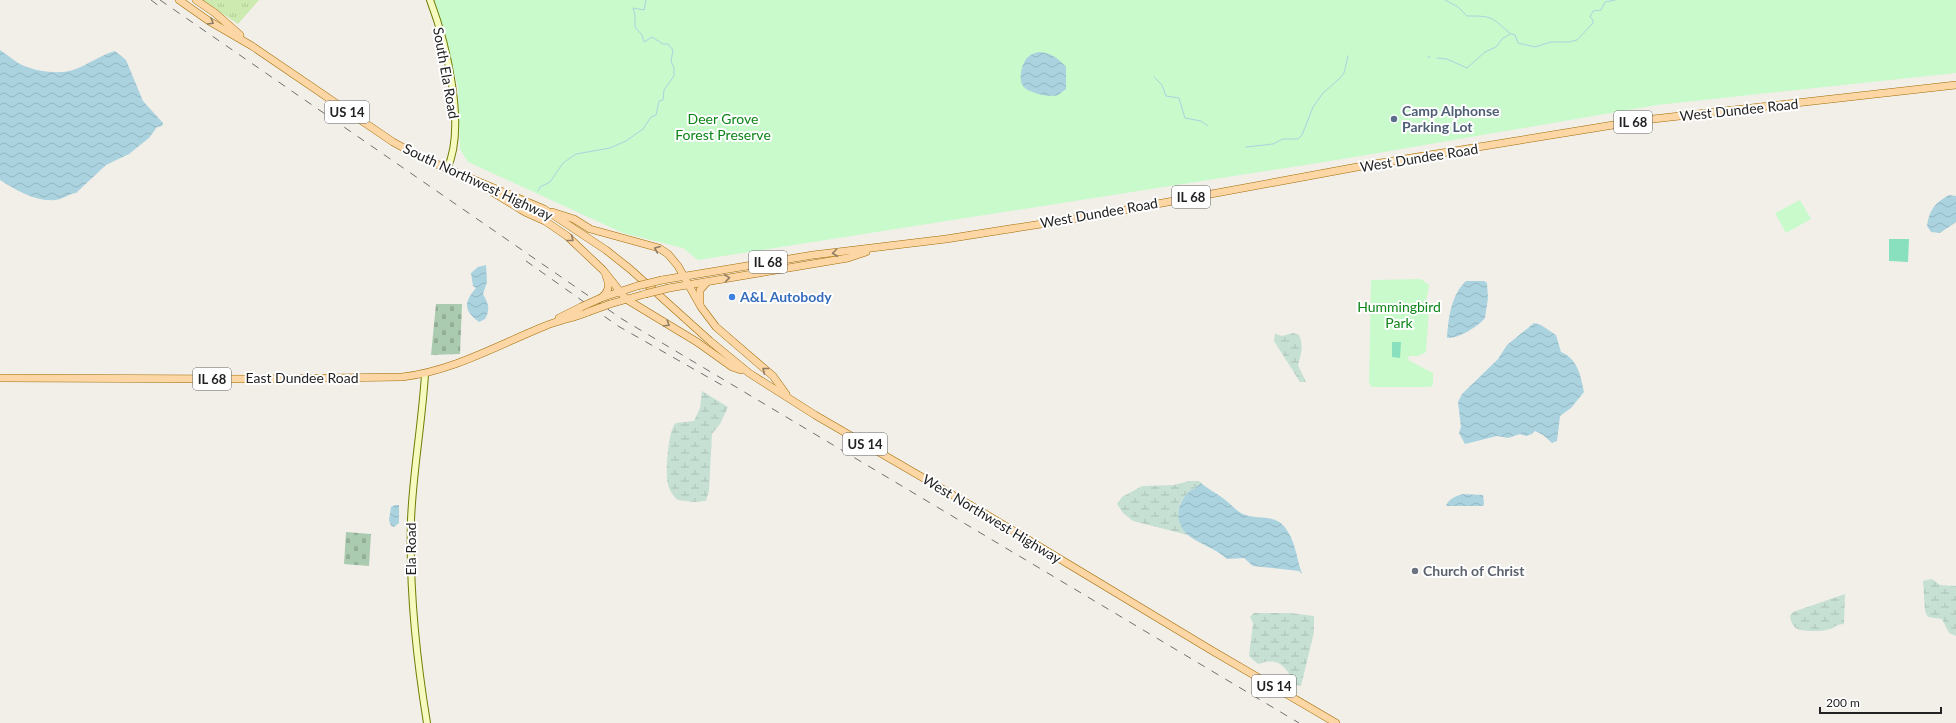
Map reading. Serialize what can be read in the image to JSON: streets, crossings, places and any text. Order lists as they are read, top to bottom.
{
  "streets": {
    "main road": [
      "South Ela Road",
      "West Dundee Road",
      "US 14",
      "IL 68",
      "South Northwest Highway",
      "East Dundee Road",
      "West Northwest Highway",
      "Ela Road"
    ]
  },
  "crossings": [
    ["South Ela Road", "South Northwest Highway"],
    ["West Dundee Road", "East Dundee Road"],
    ["South Northwest Highway", "West Northwest Highway"],
    ["East Dundee Road", "Ela Road"]
  ],
  "parks": ["Deer Grove Forest Preserve", "Hummingbird Park"],
  "places": ["Camp Alphonse Parking Lot", "A&L Autobody", "Church of Christ"],
  "scale_bar": "200 m"
}
